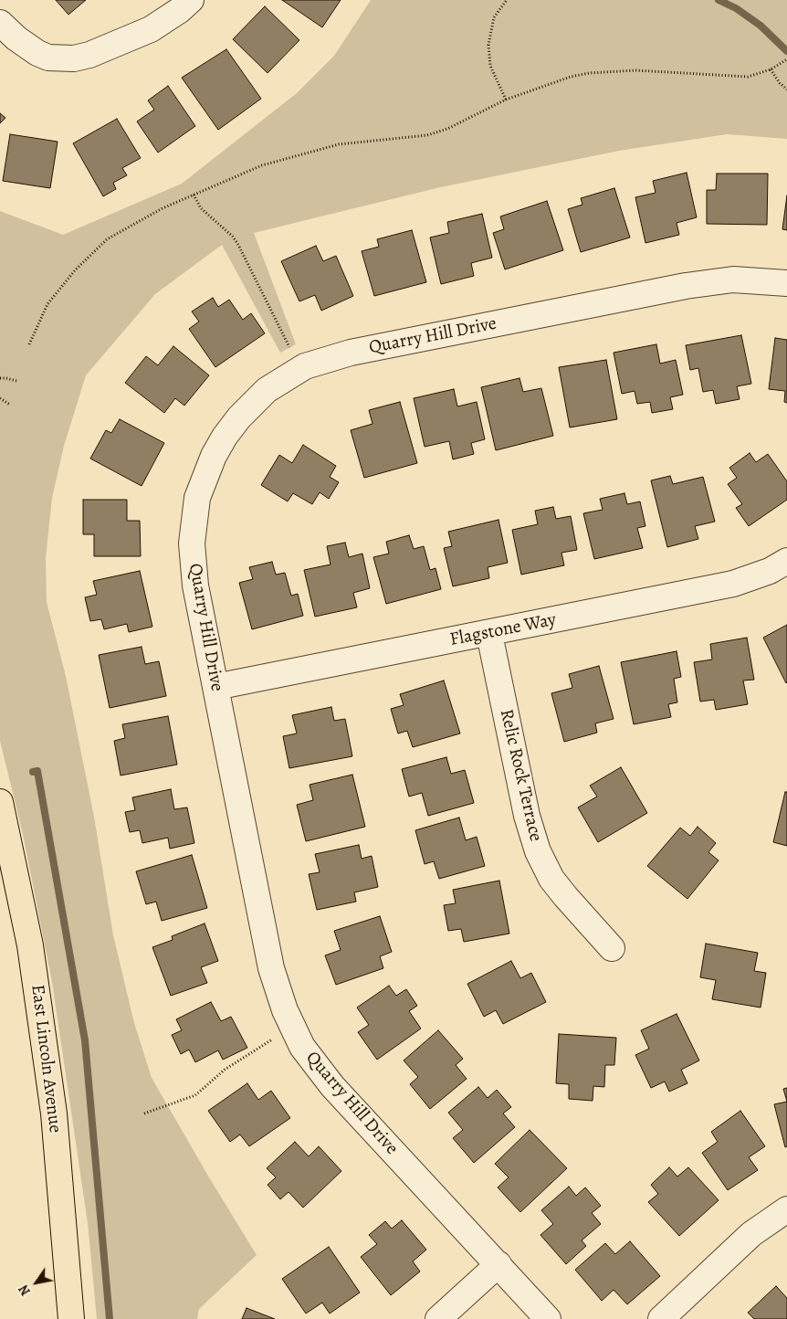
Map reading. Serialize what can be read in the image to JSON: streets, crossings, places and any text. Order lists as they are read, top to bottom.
{
  "streets": {
    "main road": ["East Lincoln Avenue"],
    "street": ["Quarry Hill Drive", "Flagstone Way", "Relic Rock Terrace"]
  },
  "crossings": [
    ["Quarry Hill Drive", "Flagstone Way"],
    ["Flagstone Way", "Relic Rock Terrace"]
  ],
  "north": "bottom left"
}
